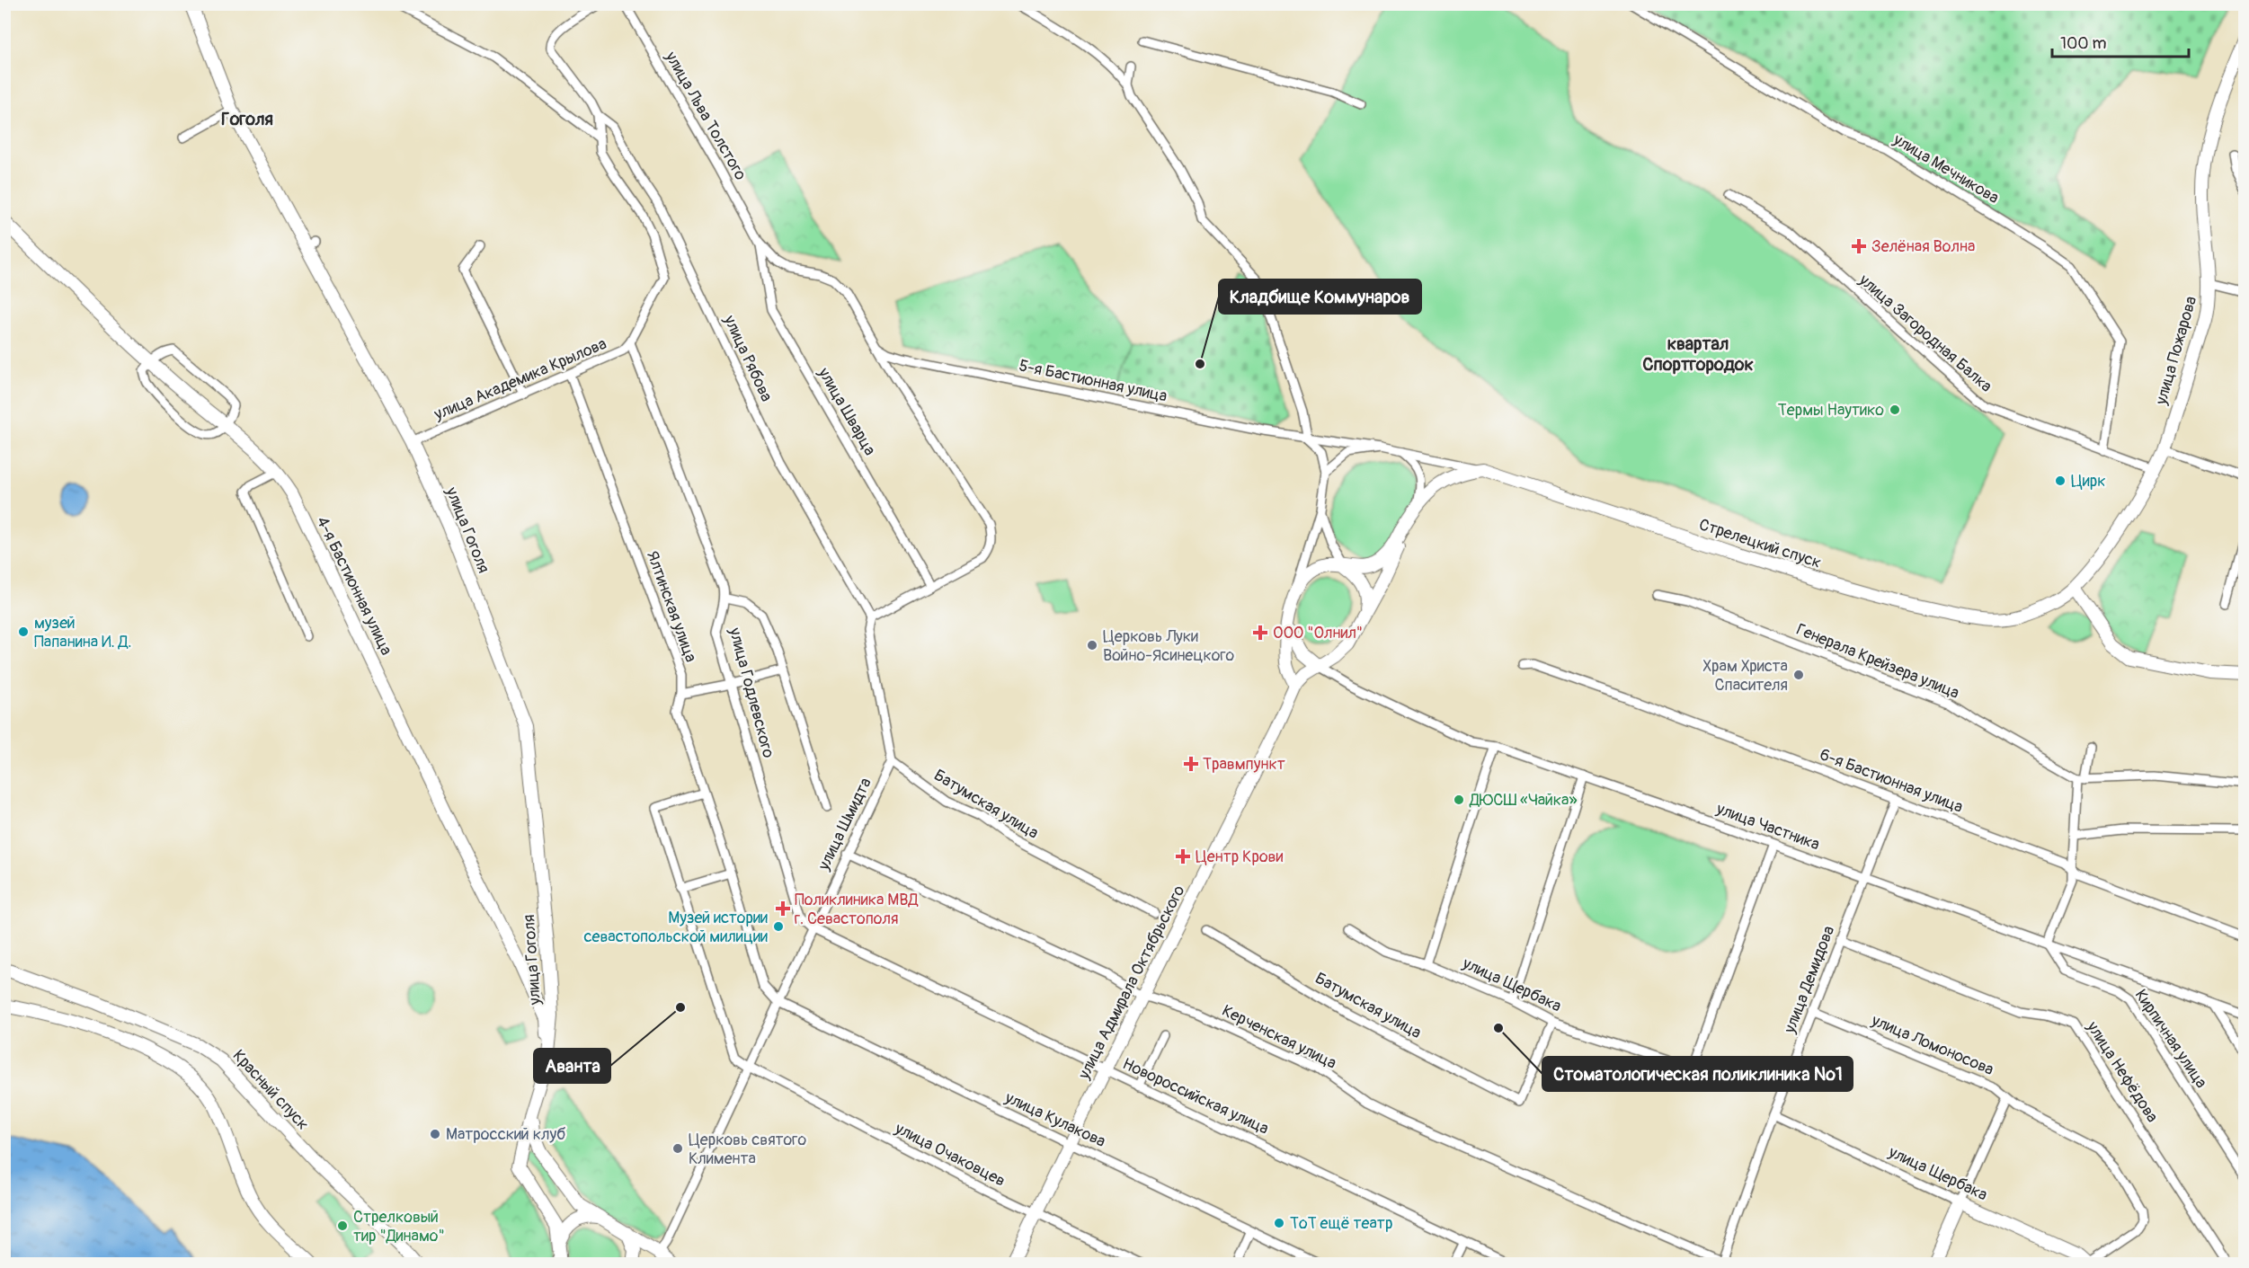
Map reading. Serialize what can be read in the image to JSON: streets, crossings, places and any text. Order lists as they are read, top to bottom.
{
  "streets": {
    "main road": [
      "улица Пожарова",
      "улица Гоголя",
      "Стрелецкий спуск",
      "4-я Бастионная улица",
      "улица Адмирала Октябрьского",
      "улица Щербака",
      "Красный спуск"
    ],
    "street": [
      "улица Льва Толстого",
      "улица Мечникова",
      "улица Загородная Балка",
      "улица Рябова",
      "улица Академика Крылова",
      "5-я Бастионная улица",
      "улица Шварца",
      "Ялтинская улица",
      "Генерала Крейзера улица",
      "улица Годлевского",
      "6-я Бастионная улица",
      "Батумская улица",
      "улица Шмидта",
      "улица Частника",
      "улица Демидова",
      "Керченская улица",
      "Кирпичная улица",
      "улица Ломоносова",
      "улица Нефёдова",
      "Новороссийская улица",
      "улица Кулакова",
      "улица Очаковцев"
    ]
  },
  "crossings": [
    ["улица Льва Толстого", "улица Шварца"],
    ["улица Мечникова", "улица Загородная Балка"],
    ["улица Загородная Балка", "улица Пожарова"],
    ["улица Пожарова", "Стрелецкий спуск"],
    ["улица Рябова", "улица Академика Крылова"],
    ["улица Академика Крылова", "улица Гоголя"],
    ["улица Академика Крылова", "Ялтинская улица"],
    ["5-я Бастионная улица", "Стрелецкий спуск"],
    ["улица Гоголя", "4-я Бастионная улица"],
    ["Ялтинская улица", "улица Шмидта"],
    ["Ялтинская улица", "улица Кулакова"],
    ["улица Годлевского", "улица Шмидта"],
    ["улица Годлевского", "Новороссийская улица"],
    ["6-я Бастионная улица", "улица Демидова"],
    ["Батумская улица", "улица Шмидта"],
    ["Батумская улица", "улица Щербака"],
    ["улица Шмидта", "Керченская улица"],
    ["улица Шмидта", "Новороссийская улица"],
    ["улица Шмидта", "улица Кулакова"],
    ["улица Шмидта", "улица Очаковцев"],
    ["улица Частника", "улица Демидова"],
    ["улица Частника", "улица Адмирала Октябрьского"],
    ["улица Частника", "Кирпичная улица"],
    ["улица Демидова", "улица Щербака"],
    ["улица Демидова", "Керченская улица"],
    ["улица Демидова", "улица Ломоносова"],
    ["улица Демидова", "улица Нефёдова"],
    ["улица Адмирала Октябрьского", "Керченская улица"],
    ["улица Адмирала Октябрьского", "Новороссийская улица"],
    ["улица Адмирала Октябрьского", "улица Кулакова"],
    ["улица Адмирала Октябрьского", "улица Очаковцев"],
    ["улица Щербака", "улица Ломоносова"]
  ],
  "districts": ["Гоголя", "квартал Спортгородок"],
  "places": {
    "health": [
      "Зелёная Волна",
      "ООО \"Олнил\"",
      "Травмпункт",
      "Центр Крови",
      "Поликлиника МВД г. Севастополя"
    ],
    "other": [
      "Кладбище Коммунаров",
      "Термы Наутико",
      "Цирк",
      "музей Папанина И. Д.",
      "Церковь Луки Войно-Ясинецкого",
      "Храм Христа Спасителя",
      "ДЮСШ «Чайка»",
      "Музей истории севастопольской милиции",
      "Аванта",
      "Стоматологическая поликлиника №1",
      "Матросский клуб",
      "Церковь святого Климента",
      "ТоТ ещё театр",
      "Стрелковый тир \"Динамо\""
    ]
  },
  "scale_bar": "100 m"
}
